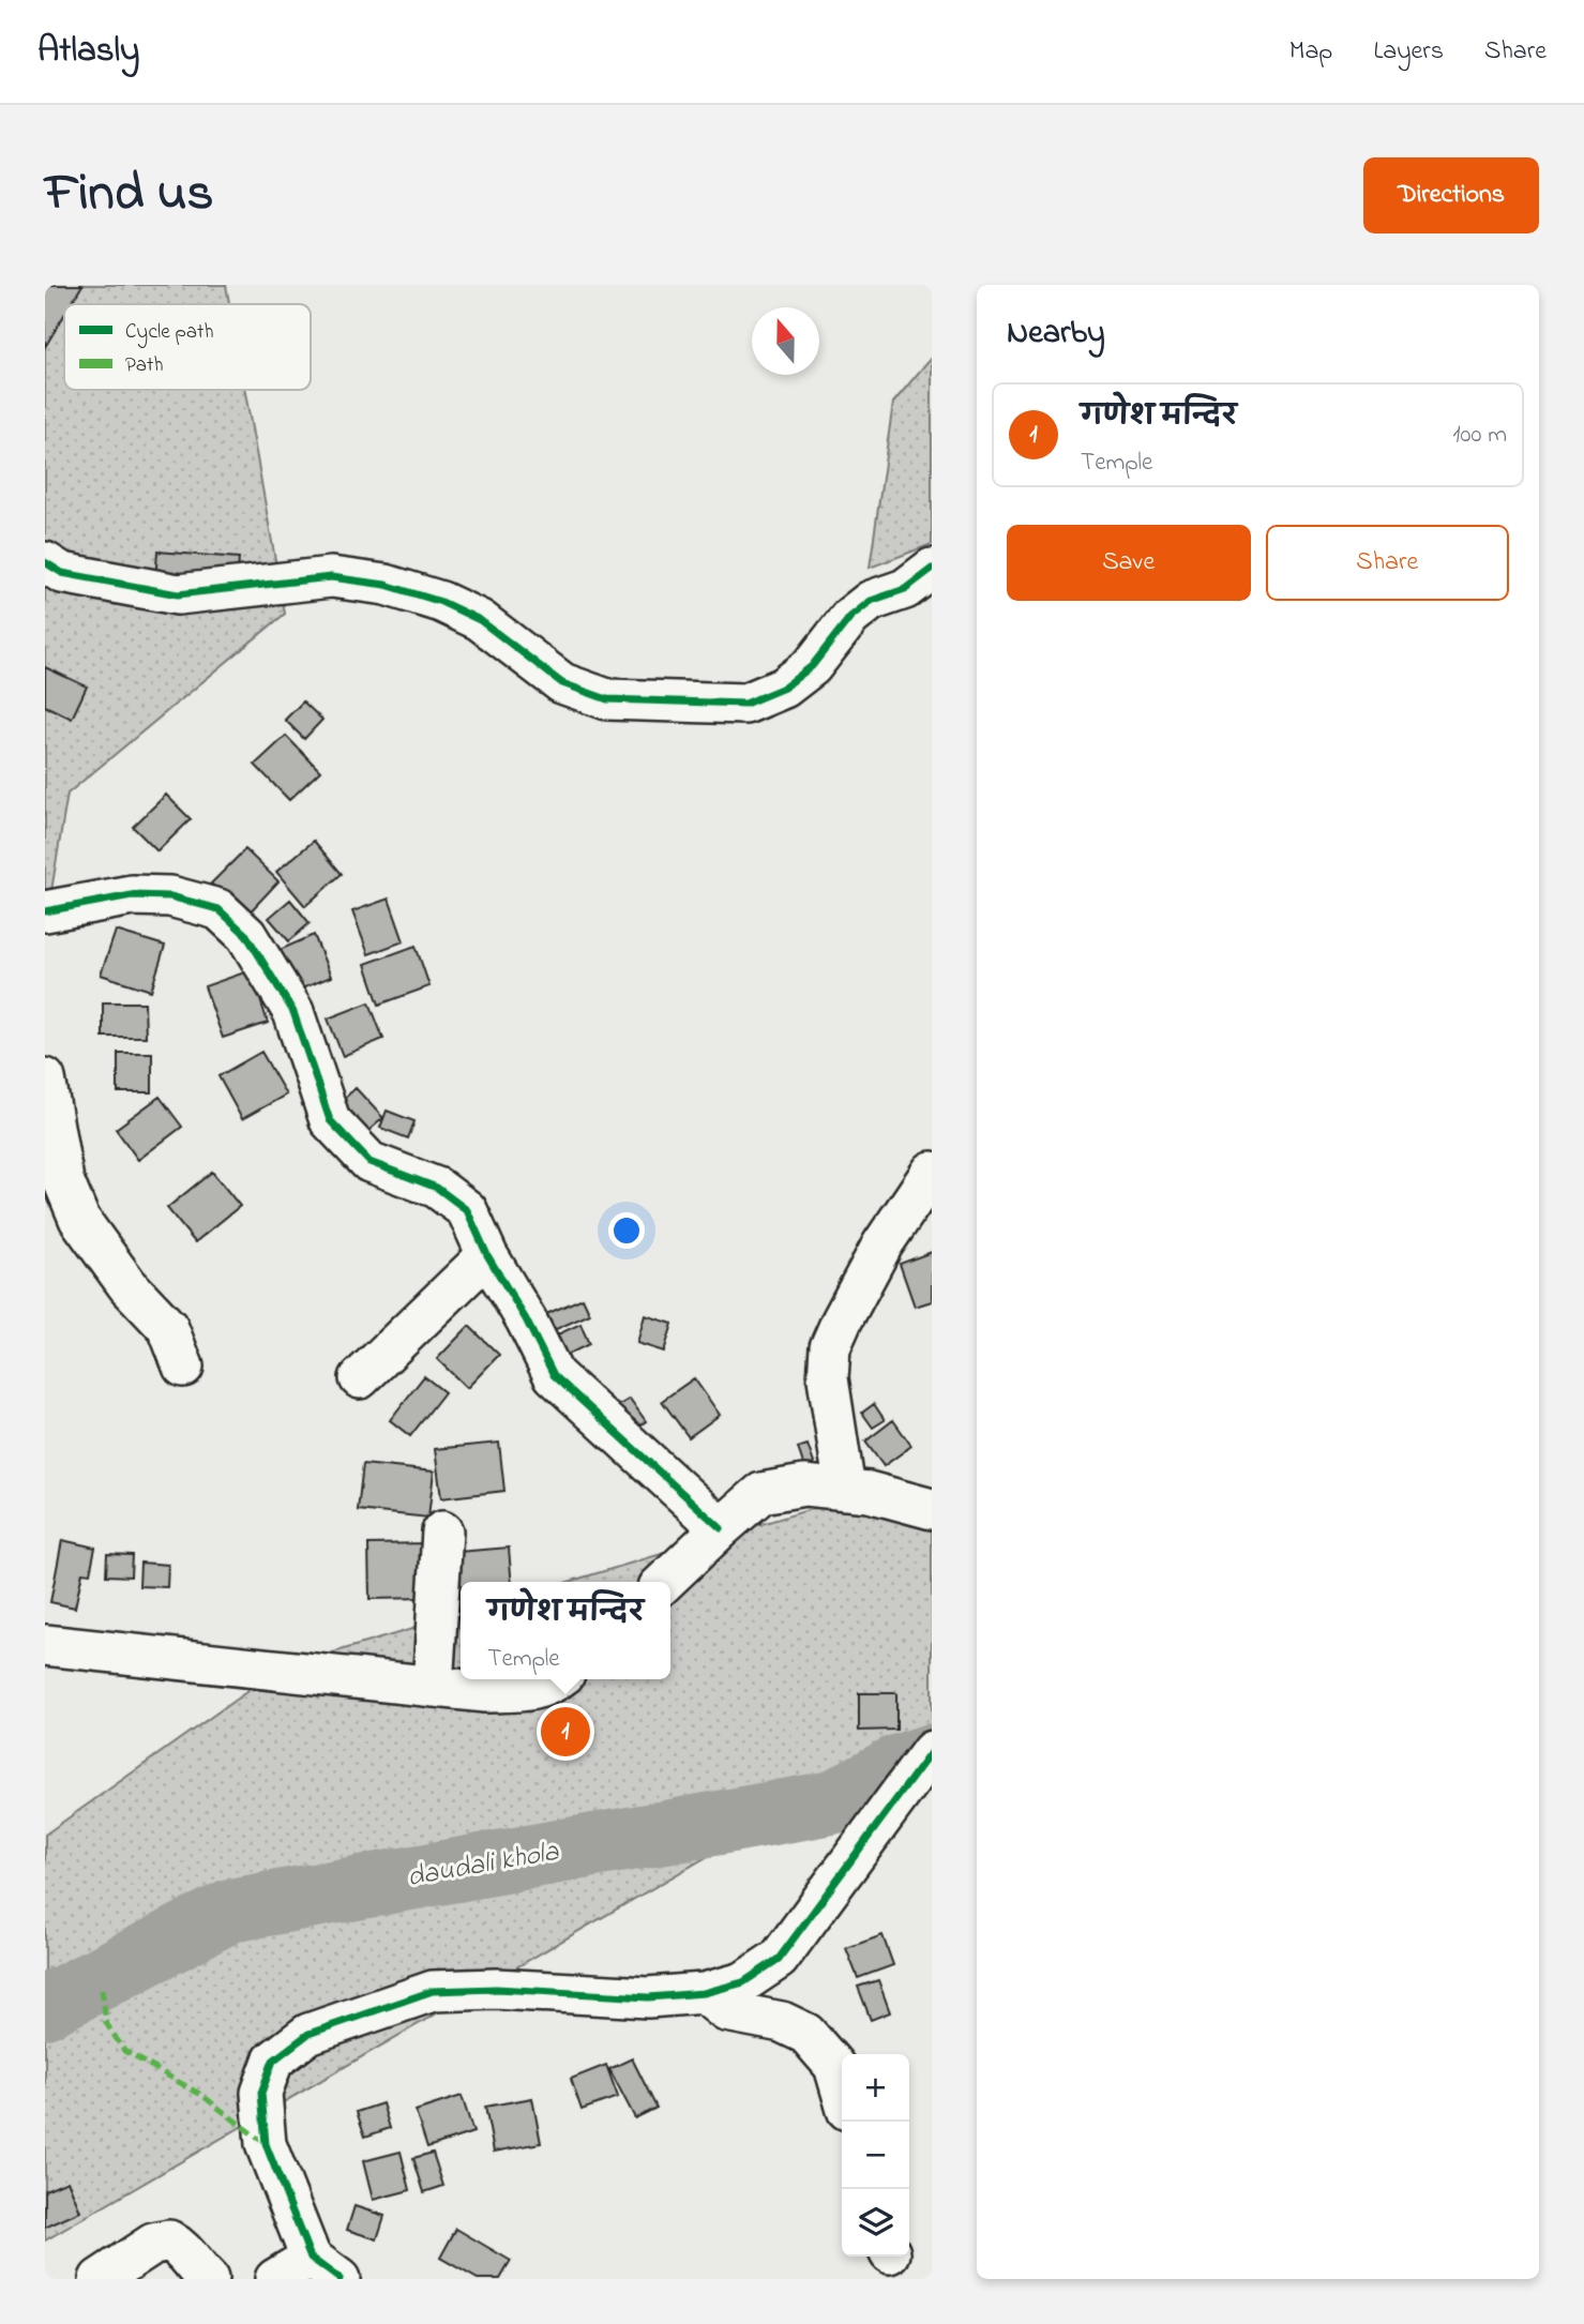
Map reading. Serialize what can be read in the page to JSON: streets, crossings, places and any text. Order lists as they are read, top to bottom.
{
  "water": ["daudali khola"],
  "legend": ["Cycle path", "Path"],
  "north": "top",
  "page": {
    "header": "Atlasly",
    "nav": ["Map", "Layers", "Share"],
    "title": "Find us",
    "buttons": [
      "Directions",
      ["Save", "Share"]
    ],
    "heading": "Nearby",
    "list": [
      {
        "mark": "1",
        "name": "गणेश मन्दिर",
        "note": "Temple",
        "value": "100 m"
      }
    ],
    "popup": ["गणेश मन्दिर", "Temple"],
    "pins": "1",
    "map_buttons": ["+", "−"]
  }
}
